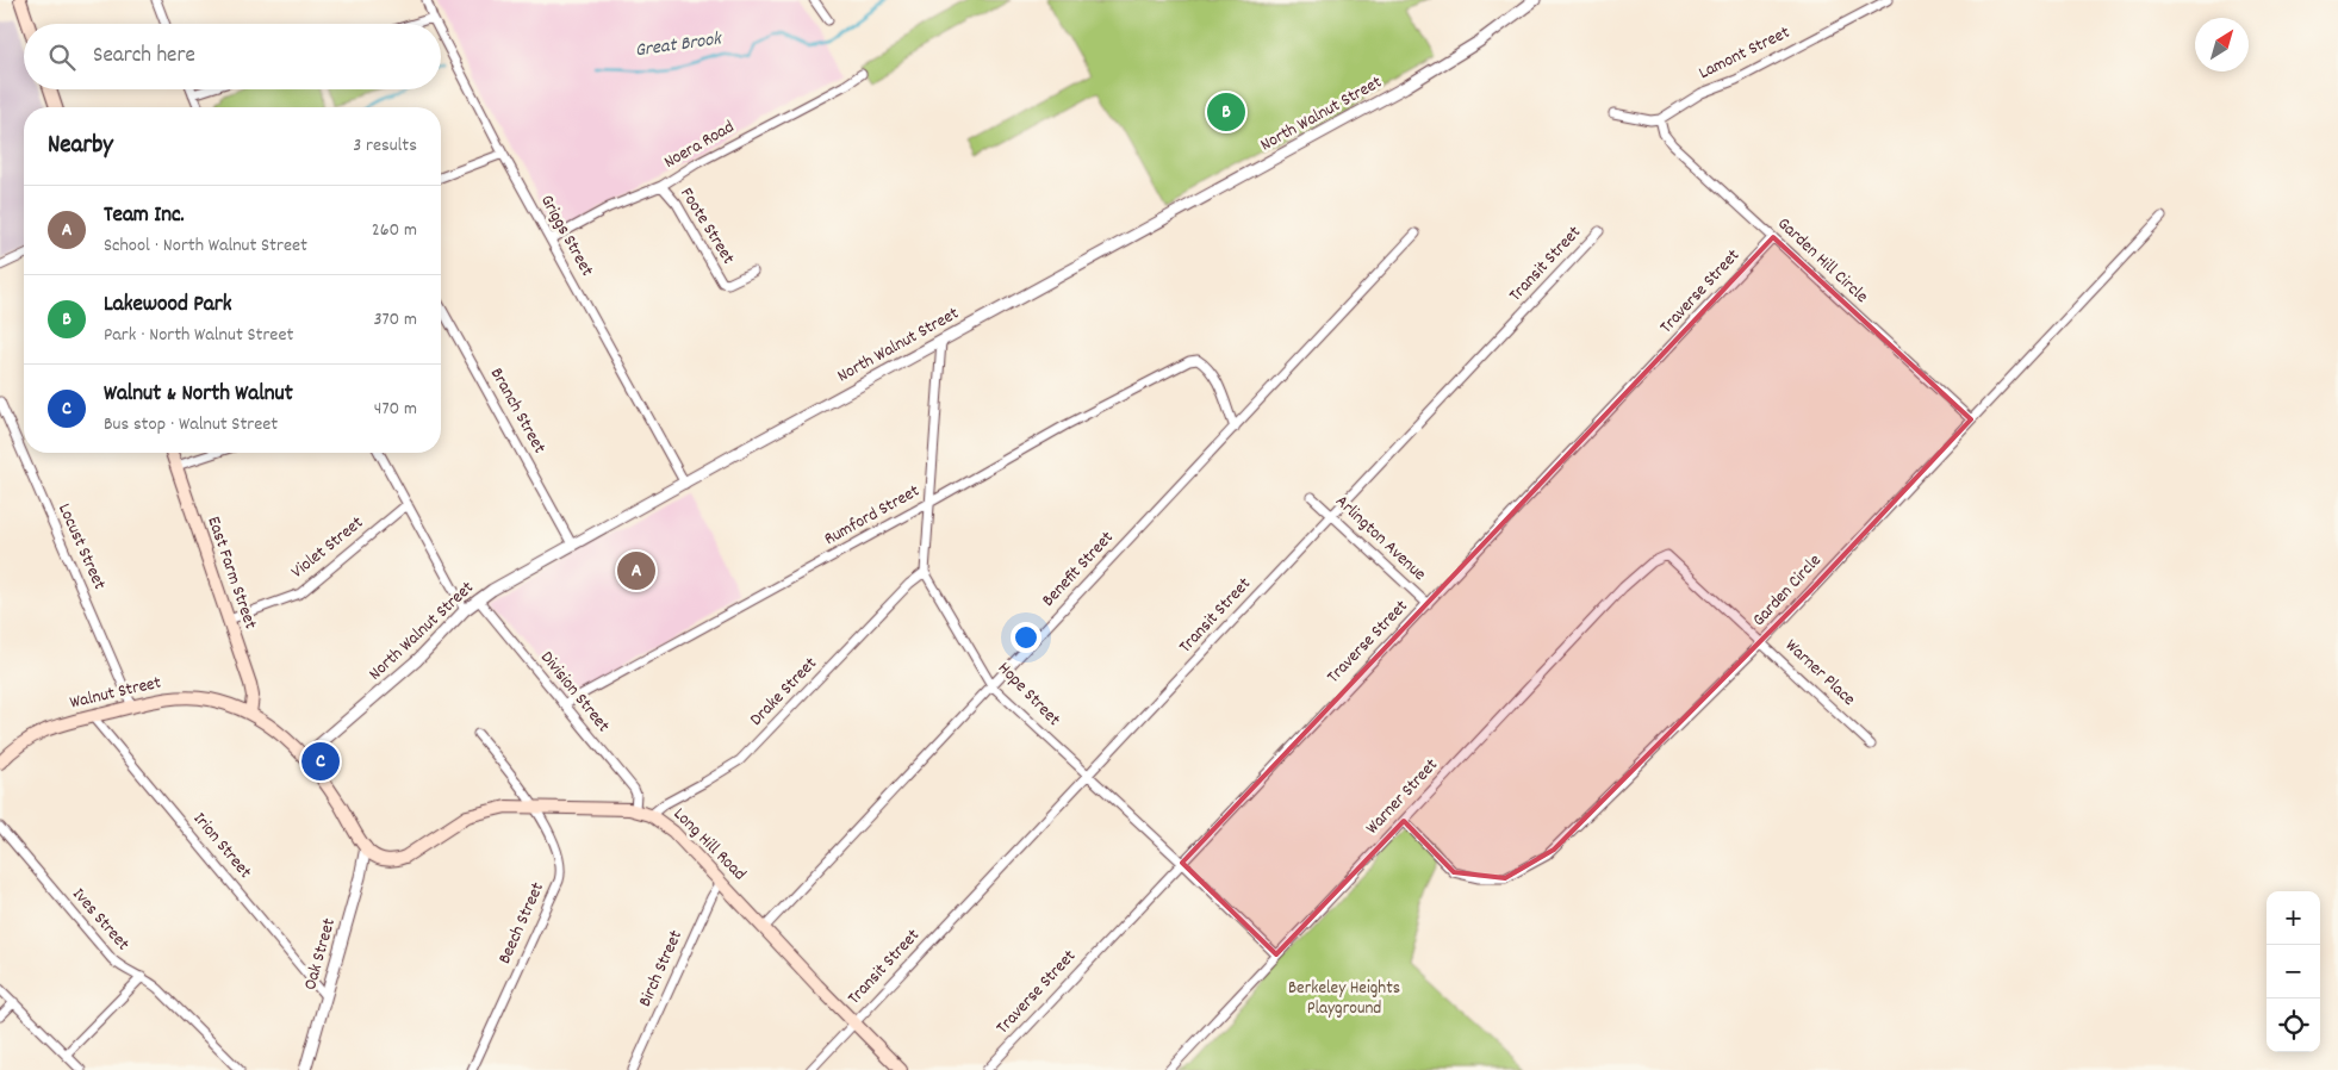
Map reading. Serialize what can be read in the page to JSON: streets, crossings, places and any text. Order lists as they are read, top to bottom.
{
  "streets": {
    "main road": ["East Farm Street", "Walnut Street", "Long Hill Road"],
    "street": [
      "Lamont Street",
      "North Walnut Street",
      "Noera Road",
      "Foote Street",
      "Griggs Street",
      "Garden Hill Circle",
      "Transit Street",
      "Traverse Street",
      "Branch Street",
      "Rumford Street",
      "Arlington Avenue",
      "Locust Street",
      "Violet Street",
      "Benefit Street",
      "Garden Circle",
      "Warner Place",
      "Division Street",
      "Drake Street",
      "Hope Street",
      "Warner Street",
      "Irion Street",
      "Ives Street",
      "Beech Street",
      "Oak Street",
      "Birch Street"
    ]
  },
  "crossings": [
    ["Lamont Street", "Garden Hill Circle"],
    ["North Walnut Street", "Griggs Street"],
    ["North Walnut Street", "Branch Street"],
    ["North Walnut Street", "Division Street"],
    ["North Walnut Street", "Walnut Street"],
    ["Noera Road", "Foote Street"],
    ["Noera Road", "Griggs Street"],
    ["Garden Hill Circle", "Traverse Street"],
    ["Garden Hill Circle", "Garden Circle"],
    ["Transit Street", "Arlington Avenue"],
    ["Transit Street", "Hope Street"],
    ["Transit Street", "Long Hill Road"],
    ["Traverse Street", "Arlington Avenue"],
    ["Traverse Street", "Hope Street"],
    ["Rumford Street", "Benefit Street"],
    ["Rumford Street", "Division Street"],
    ["Locust Street", "Walnut Street"],
    ["Violet Street", "East Farm Street"],
    ["Benefit Street", "Hope Street"],
    ["Benefit Street", "Long Hill Road"],
    ["East Farm Street", "Walnut Street"],
    ["Garden Circle", "Warner Place"],
    ["Garden Circle", "Warner Street"],
    ["Warner Place", "Warner Street"],
    ["Division Street", "Long Hill Road"],
    ["Drake Street", "Hope Street"],
    ["Drake Street", "Long Hill Road"],
    ["Walnut Street", "Long Hill Road"],
    ["Walnut Street", "Irion Street"],
    ["Walnut Street", "Oak Street"],
    ["Hope Street", "Warner Street"],
    ["Long Hill Road", "Beech Street"],
    ["Long Hill Road", "Oak Street"],
    ["Long Hill Road", "Birch Street"],
    ["Irion Street", "Oak Street"]
  ],
  "water": ["Great Brook"],
  "parks": ["Berkeley Heights Playground"],
  "north": "top right",
  "page": {
    "search": "Search here",
    "pins": ["B", "A", "C"],
    "heading": ["Nearby", "3 results"],
    "list": [
      {
        "mark": "A",
        "name": "Team Inc.",
        "note": "School · North Walnut Street",
        "value": "260 m"
      },
      {
        "mark": "B",
        "name": "Lakewood Park",
        "note": "Park · North Walnut Street",
        "value": "370 m"
      },
      {
        "mark": "C",
        "name": "Walnut & North Walnut",
        "note": "Bus stop · Walnut Street",
        "value": "470 m"
      }
    ],
    "map_buttons": ["+", "−"]
  }
}
